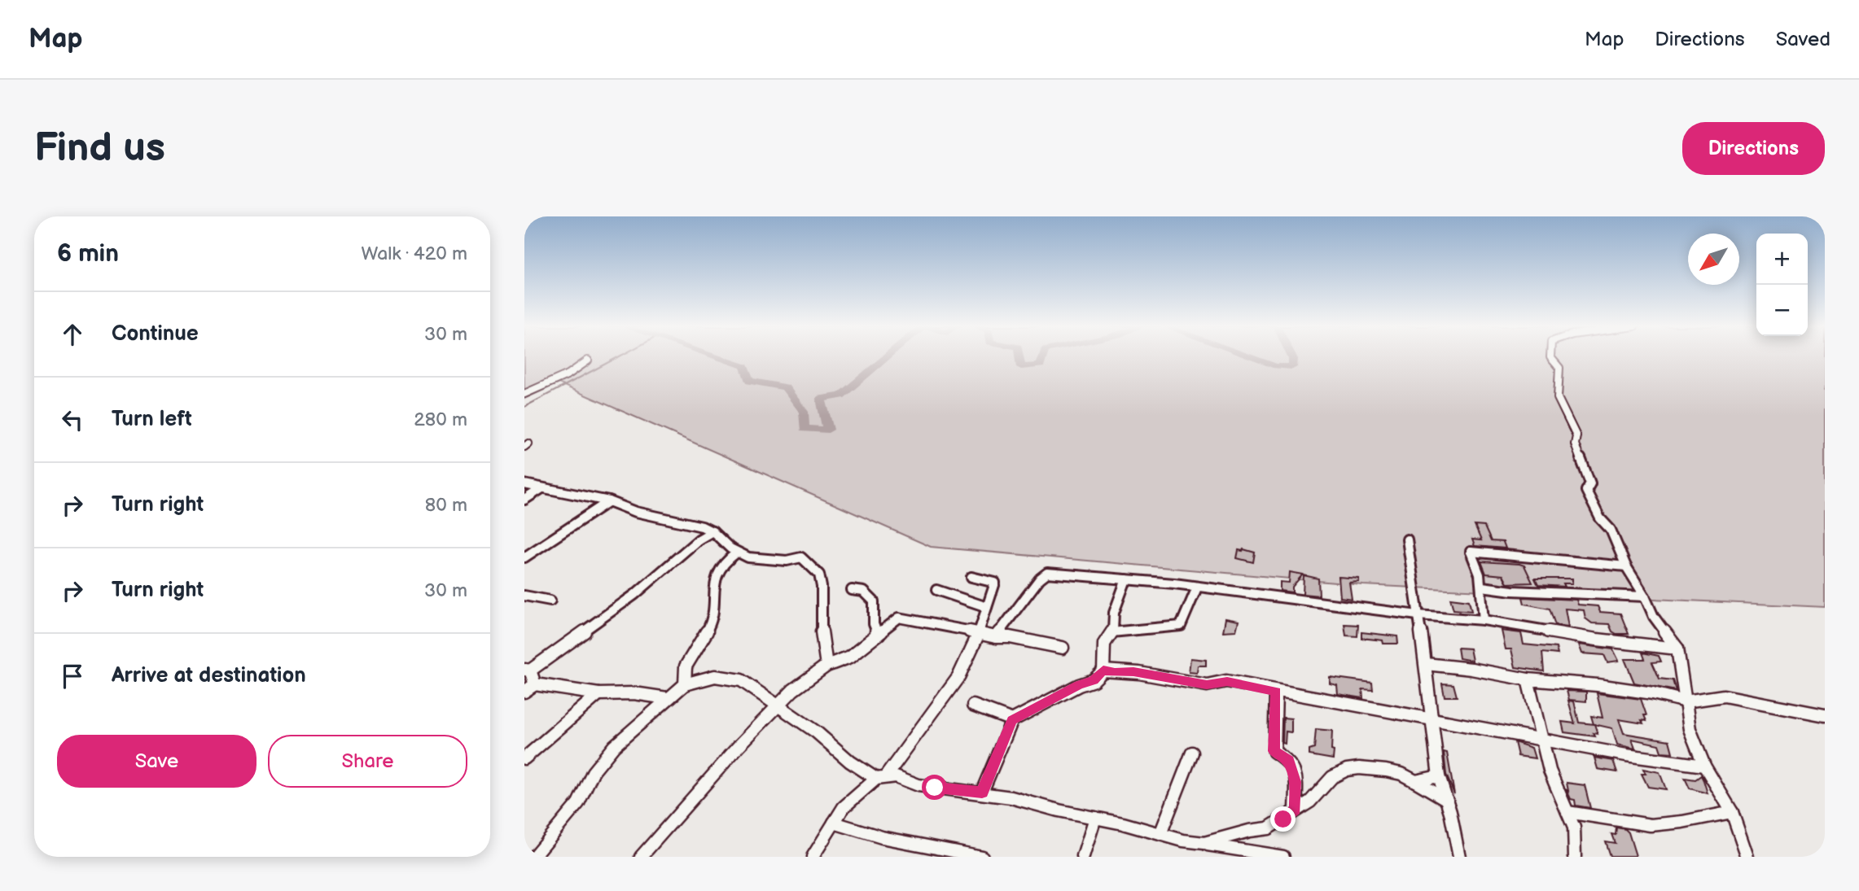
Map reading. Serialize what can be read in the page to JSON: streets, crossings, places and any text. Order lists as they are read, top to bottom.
{
  "north": "bottom left",
  "page": {
    "header": "Map",
    "nav": ["Map", "Directions", "Saved"],
    "buttons": [
      "Directions",
      ["Save", "Share"]
    ],
    "title": "Find us",
    "heading": ["6 min", "Walk · 420 m"],
    "map_buttons": ["+", "−"],
    "list": [
      ["Continue", "30 m"],
      ["Turn left", "280 m"],
      ["Turn right", "80 m"],
      ["Turn right", "30 m"],
      "Arrive at destination"
    ]
  }
}
